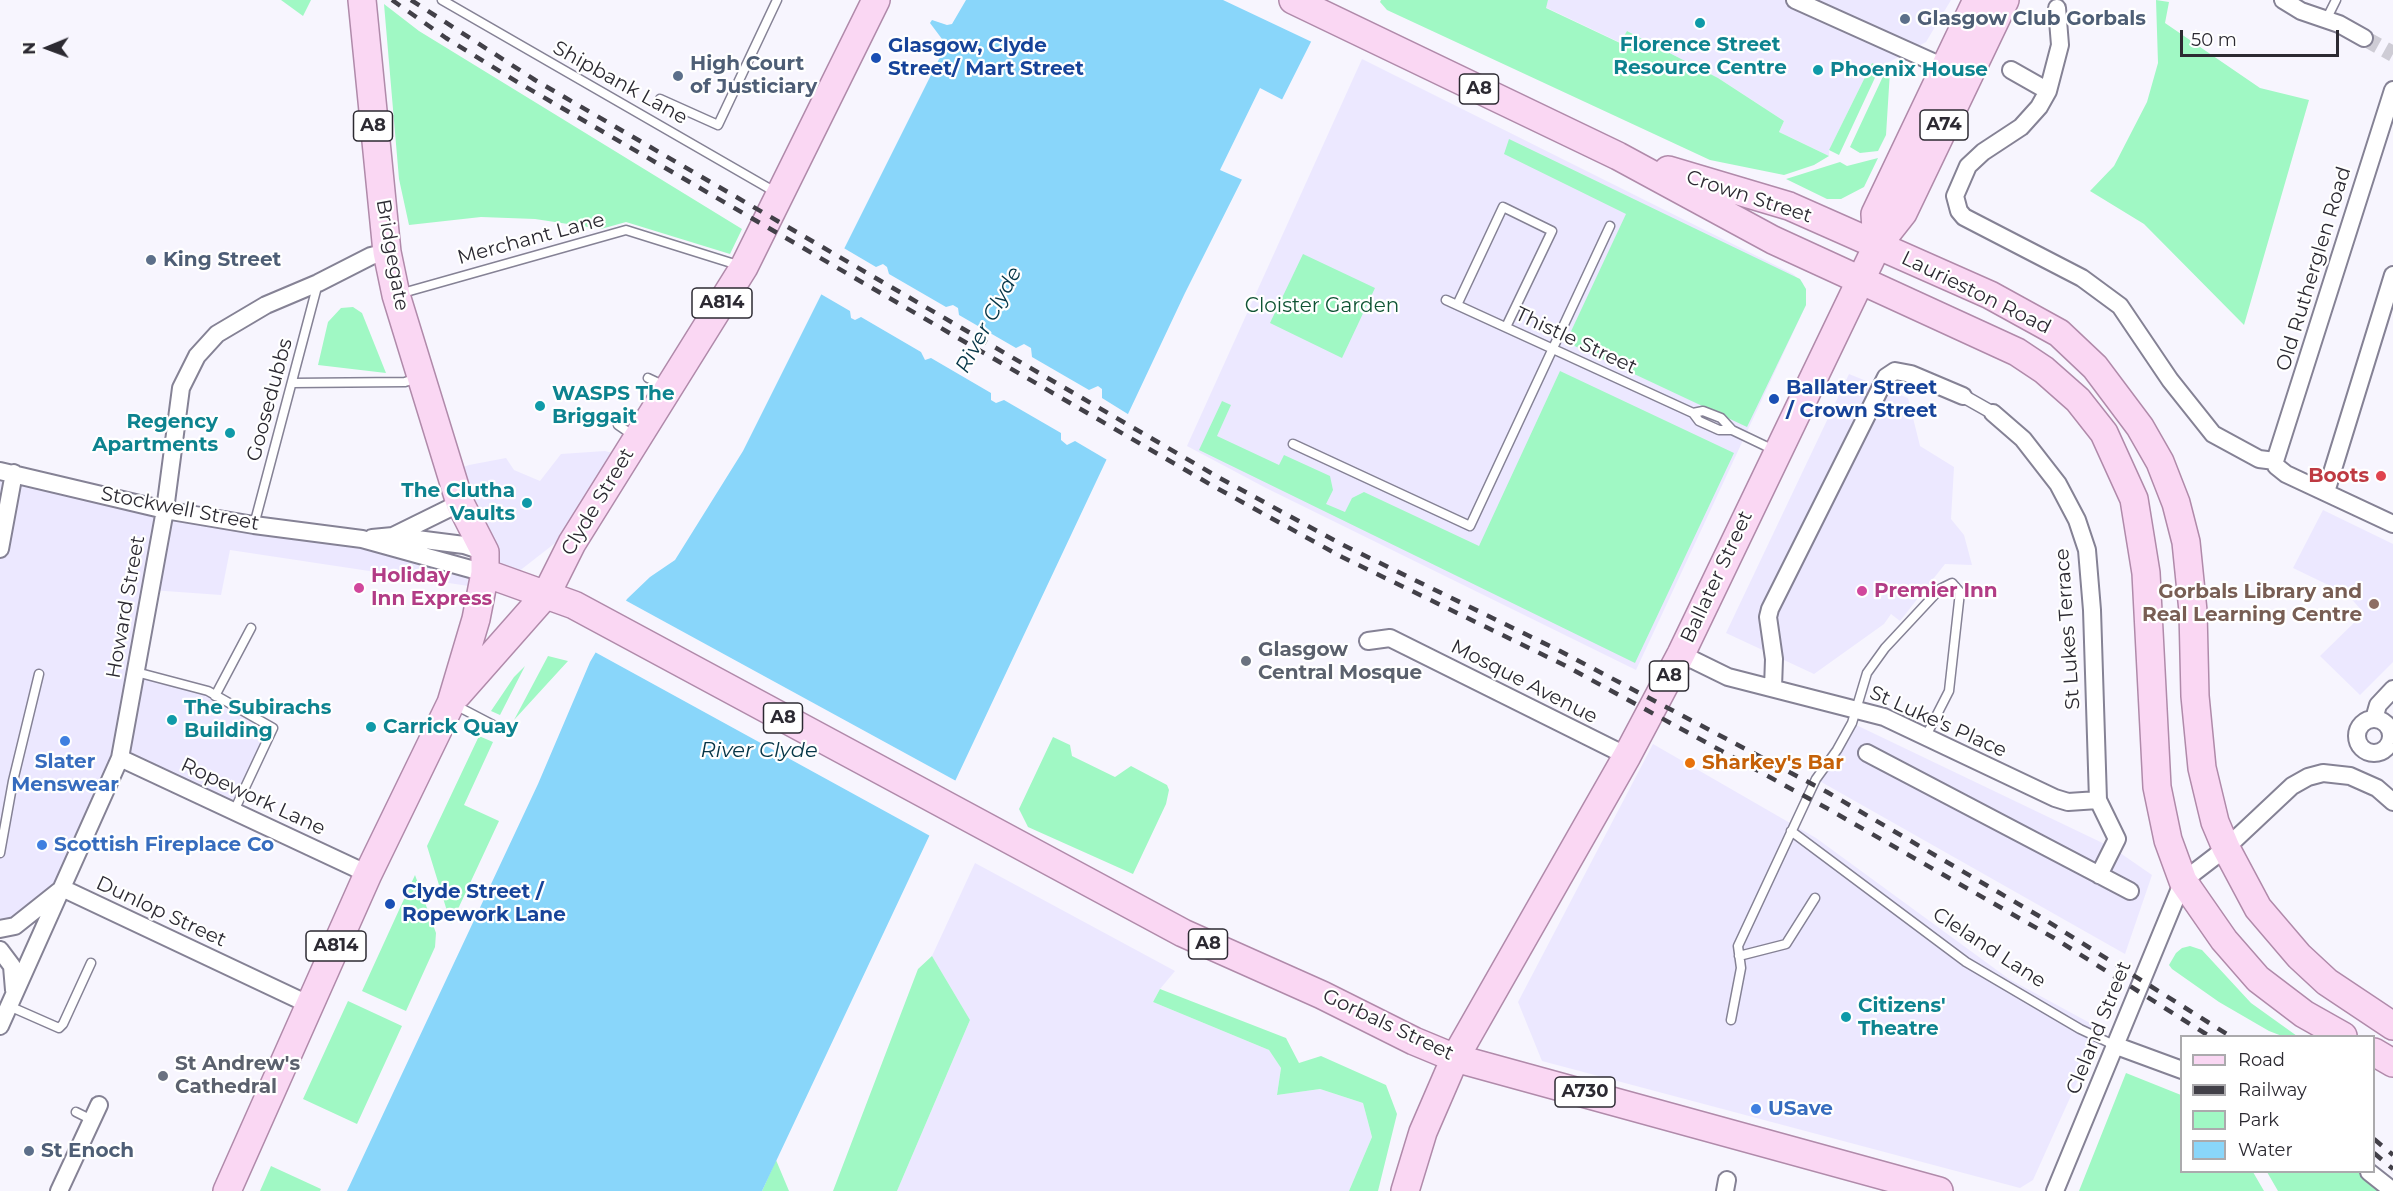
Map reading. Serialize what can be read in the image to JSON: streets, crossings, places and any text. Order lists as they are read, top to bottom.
{
  "streets": {
    "main road": [
      "A8",
      "A74",
      "Crown Street",
      "Bridgegate",
      "Laurieston Road",
      "A814",
      "Clyde Street",
      "Stockwell Street",
      "Ballater Street",
      "Gorbals Street",
      "A730"
    ],
    "street": [
      "Old Rutherglen Road",
      "Howard Street",
      "St Lukes Terrace",
      "Mosque Avenue",
      "St Luke's Place",
      "Ropework Lane",
      "Dunlop Street",
      "Cleland Lane",
      "Cleland Street"
    ],
    "lane": [
      "Shipbank Lane",
      "Merchant Lane",
      "Thistle Street",
      "Goosedubbs"
    ]
  },
  "crossings": [
    ["Shipbank Lane", "Clyde Street"],
    ["A8", "Ballater Street"],
    ["A8", "Gorbals Street"],
    ["Crown Street", "Laurieston Road"],
    ["Crown Street", "Ballater Street"],
    ["Merchant Lane", "Bridgegate"],
    ["Merchant Lane", "Clyde Street"],
    ["Bridgegate", "Stockwell Street"],
    ["Bridgegate", "Howard Street"],
    ["Laurieston Road", "Ballater Street"],
    ["Laurieston Road", "Cleland Street"],
    ["Thistle Street", "Ballater Street"],
    ["Goosedubbs", "Stockwell Street"],
    ["Goosedubbs", "Howard Street"],
    ["Clyde Street", "Stockwell Street"],
    ["Clyde Street", "Ropework Lane"],
    ["Clyde Street", "Dunlop Street"],
    ["Stockwell Street", "Howard Street"],
    ["Stockwell Street", "Gorbals Street"],
    ["Ballater Street", "Mosque Avenue"],
    ["Ballater Street", "St Luke's Place"],
    ["Ballater Street", "Gorbals Street"],
    ["Howard Street", "Ropework Lane"],
    ["Howard Street", "Dunlop Street"],
    ["St Lukes Terrace", "St Luke's Place"],
    ["Cleland Lane", "Cleland Street"]
  ],
  "water": ["River Clyde"],
  "parks": ["Cloister Garden"],
  "places": [
    "Glasgow Club Gorbals",
    "Florence Street Resource Centre",
    "Glasgow, Clyde Street/ Mart Street",
    "Phoenix House",
    "High Court of Justiciary",
    "King Street",
    "Ballater Street / Crown Street",
    "WASPS The Briggait",
    "Regency Apartments",
    "Boots",
    "The Clutha Vaults",
    "Holiday Inn Express",
    "Premier Inn",
    "Gorbals Library and Real Learning Centre",
    "Glasgow Central Mosque",
    "The Subirachs Building",
    "Carrick Quay",
    "Slater Menswear",
    "Sharkey's Bar",
    "Scottish Fireplace Co",
    "Clyde Street / Ropework Lane",
    "Citizens' Theatre",
    "St Andrew's Cathedral",
    "USave",
    "St Enoch"
  ],
  "legend": [
    "Road",
    "Railway",
    "Park",
    "Water"
  ],
  "scale_bar": "50 m",
  "north": "left"
}
